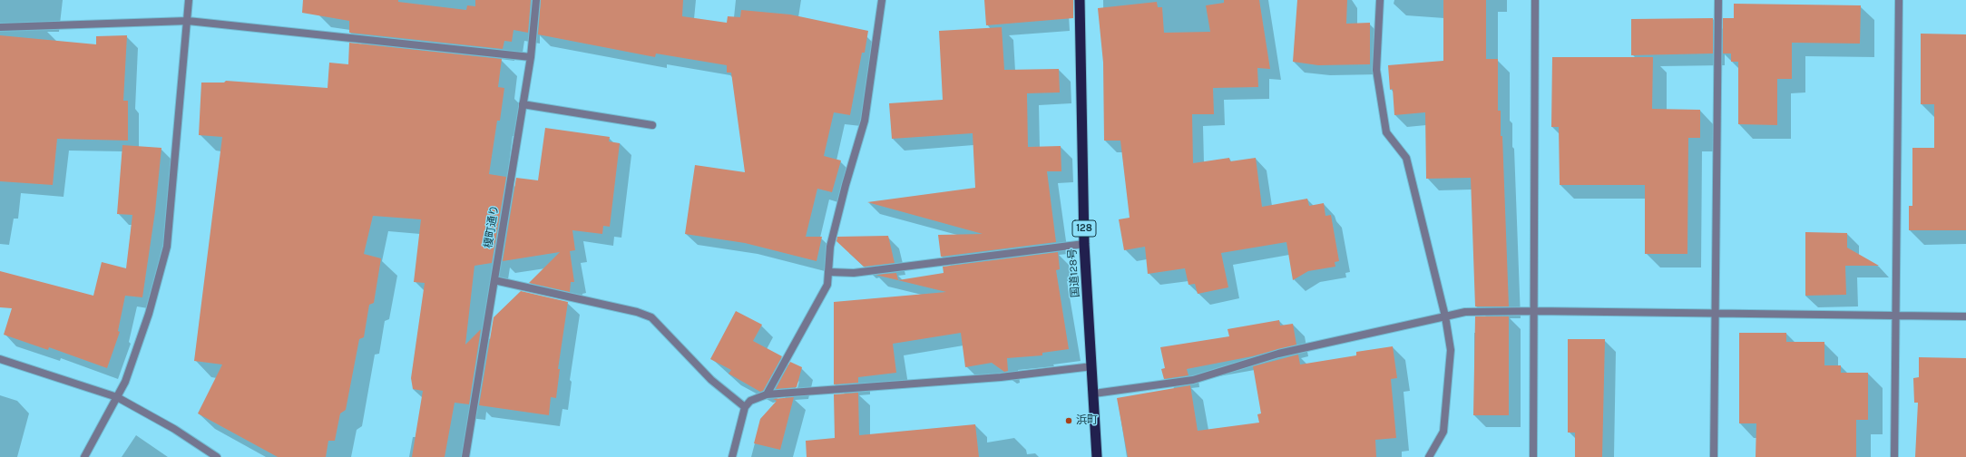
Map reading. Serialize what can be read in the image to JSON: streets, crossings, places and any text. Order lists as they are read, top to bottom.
{
  "streets": {
    "highway": ["128", "国道128号"],
    "street": ["榎町通り"]
  },
  "places": ["浜町"]
}
